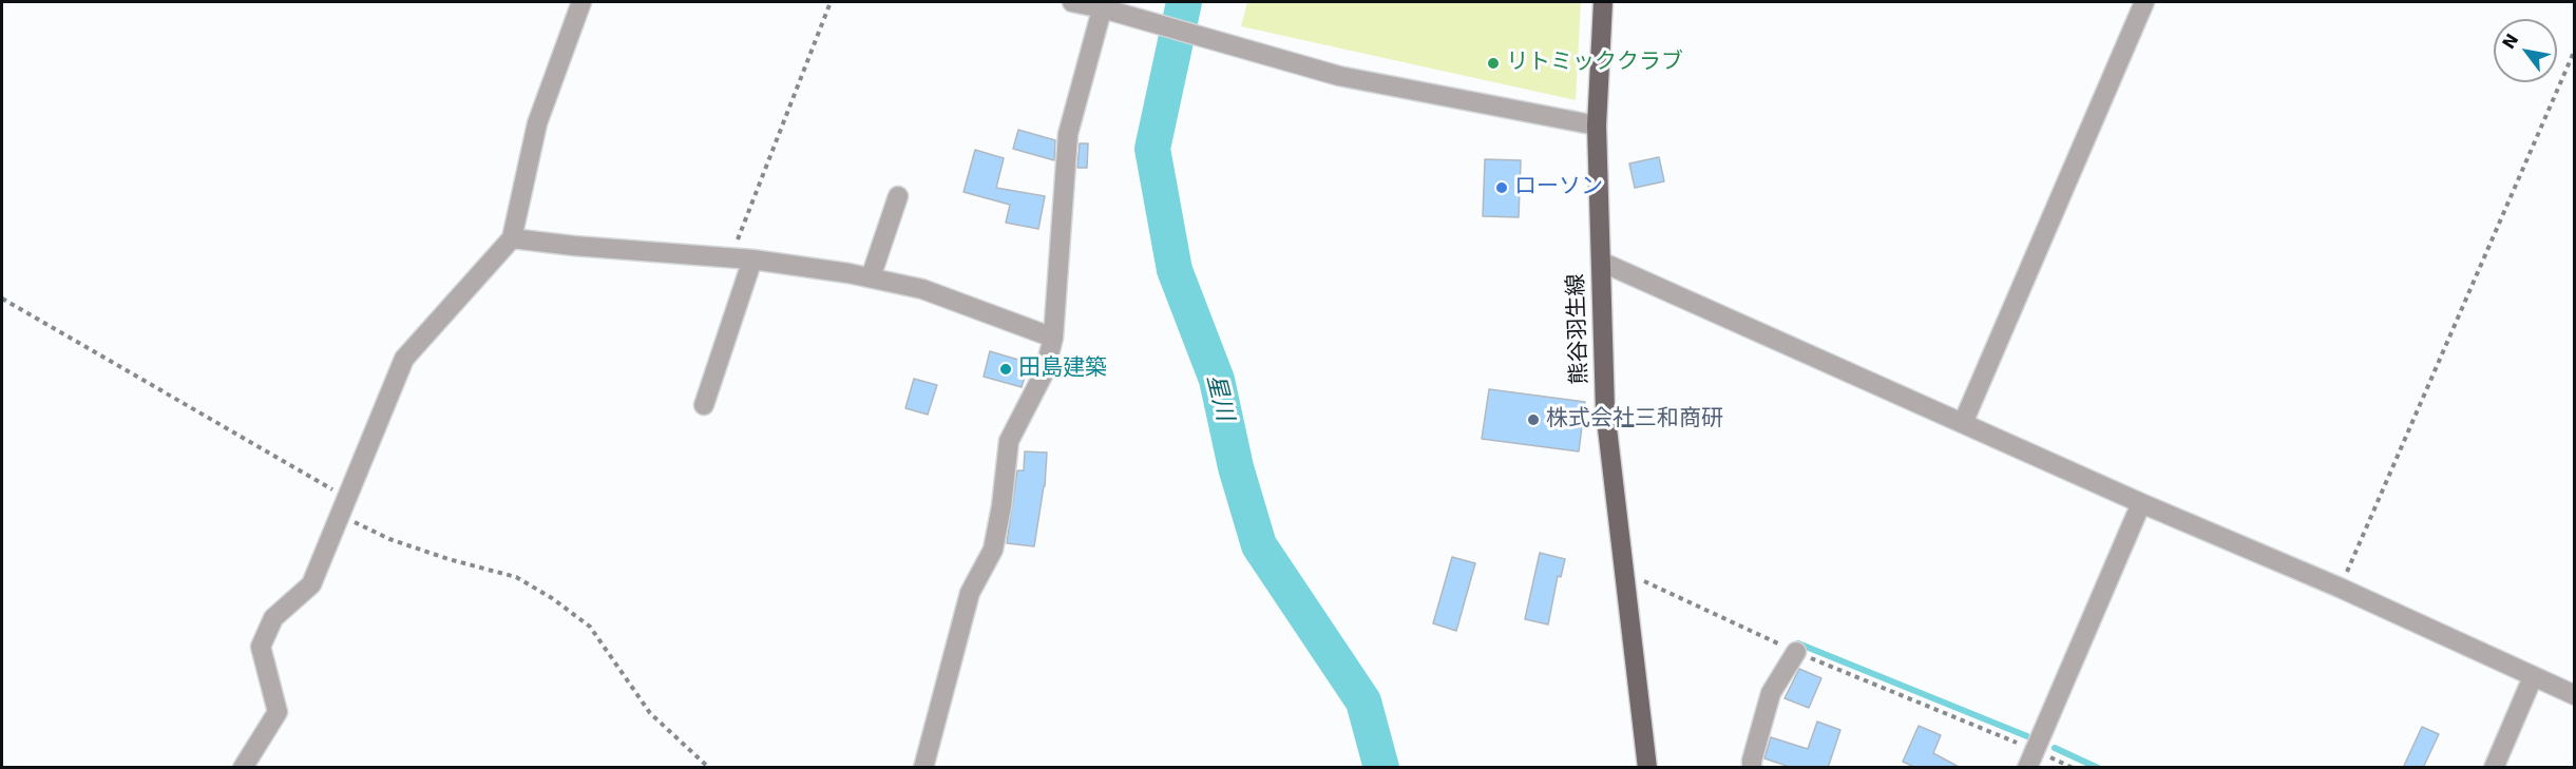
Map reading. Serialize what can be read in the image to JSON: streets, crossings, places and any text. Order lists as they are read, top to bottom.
{
  "streets": {
    "main road": ["熊谷羽生線"]
  },
  "water": ["星川"],
  "places": [
    "リトミッククラブ",
    "ローソン",
    "田島建築",
    "株式会社三和商研"
  ],
  "north": "top left"
}
